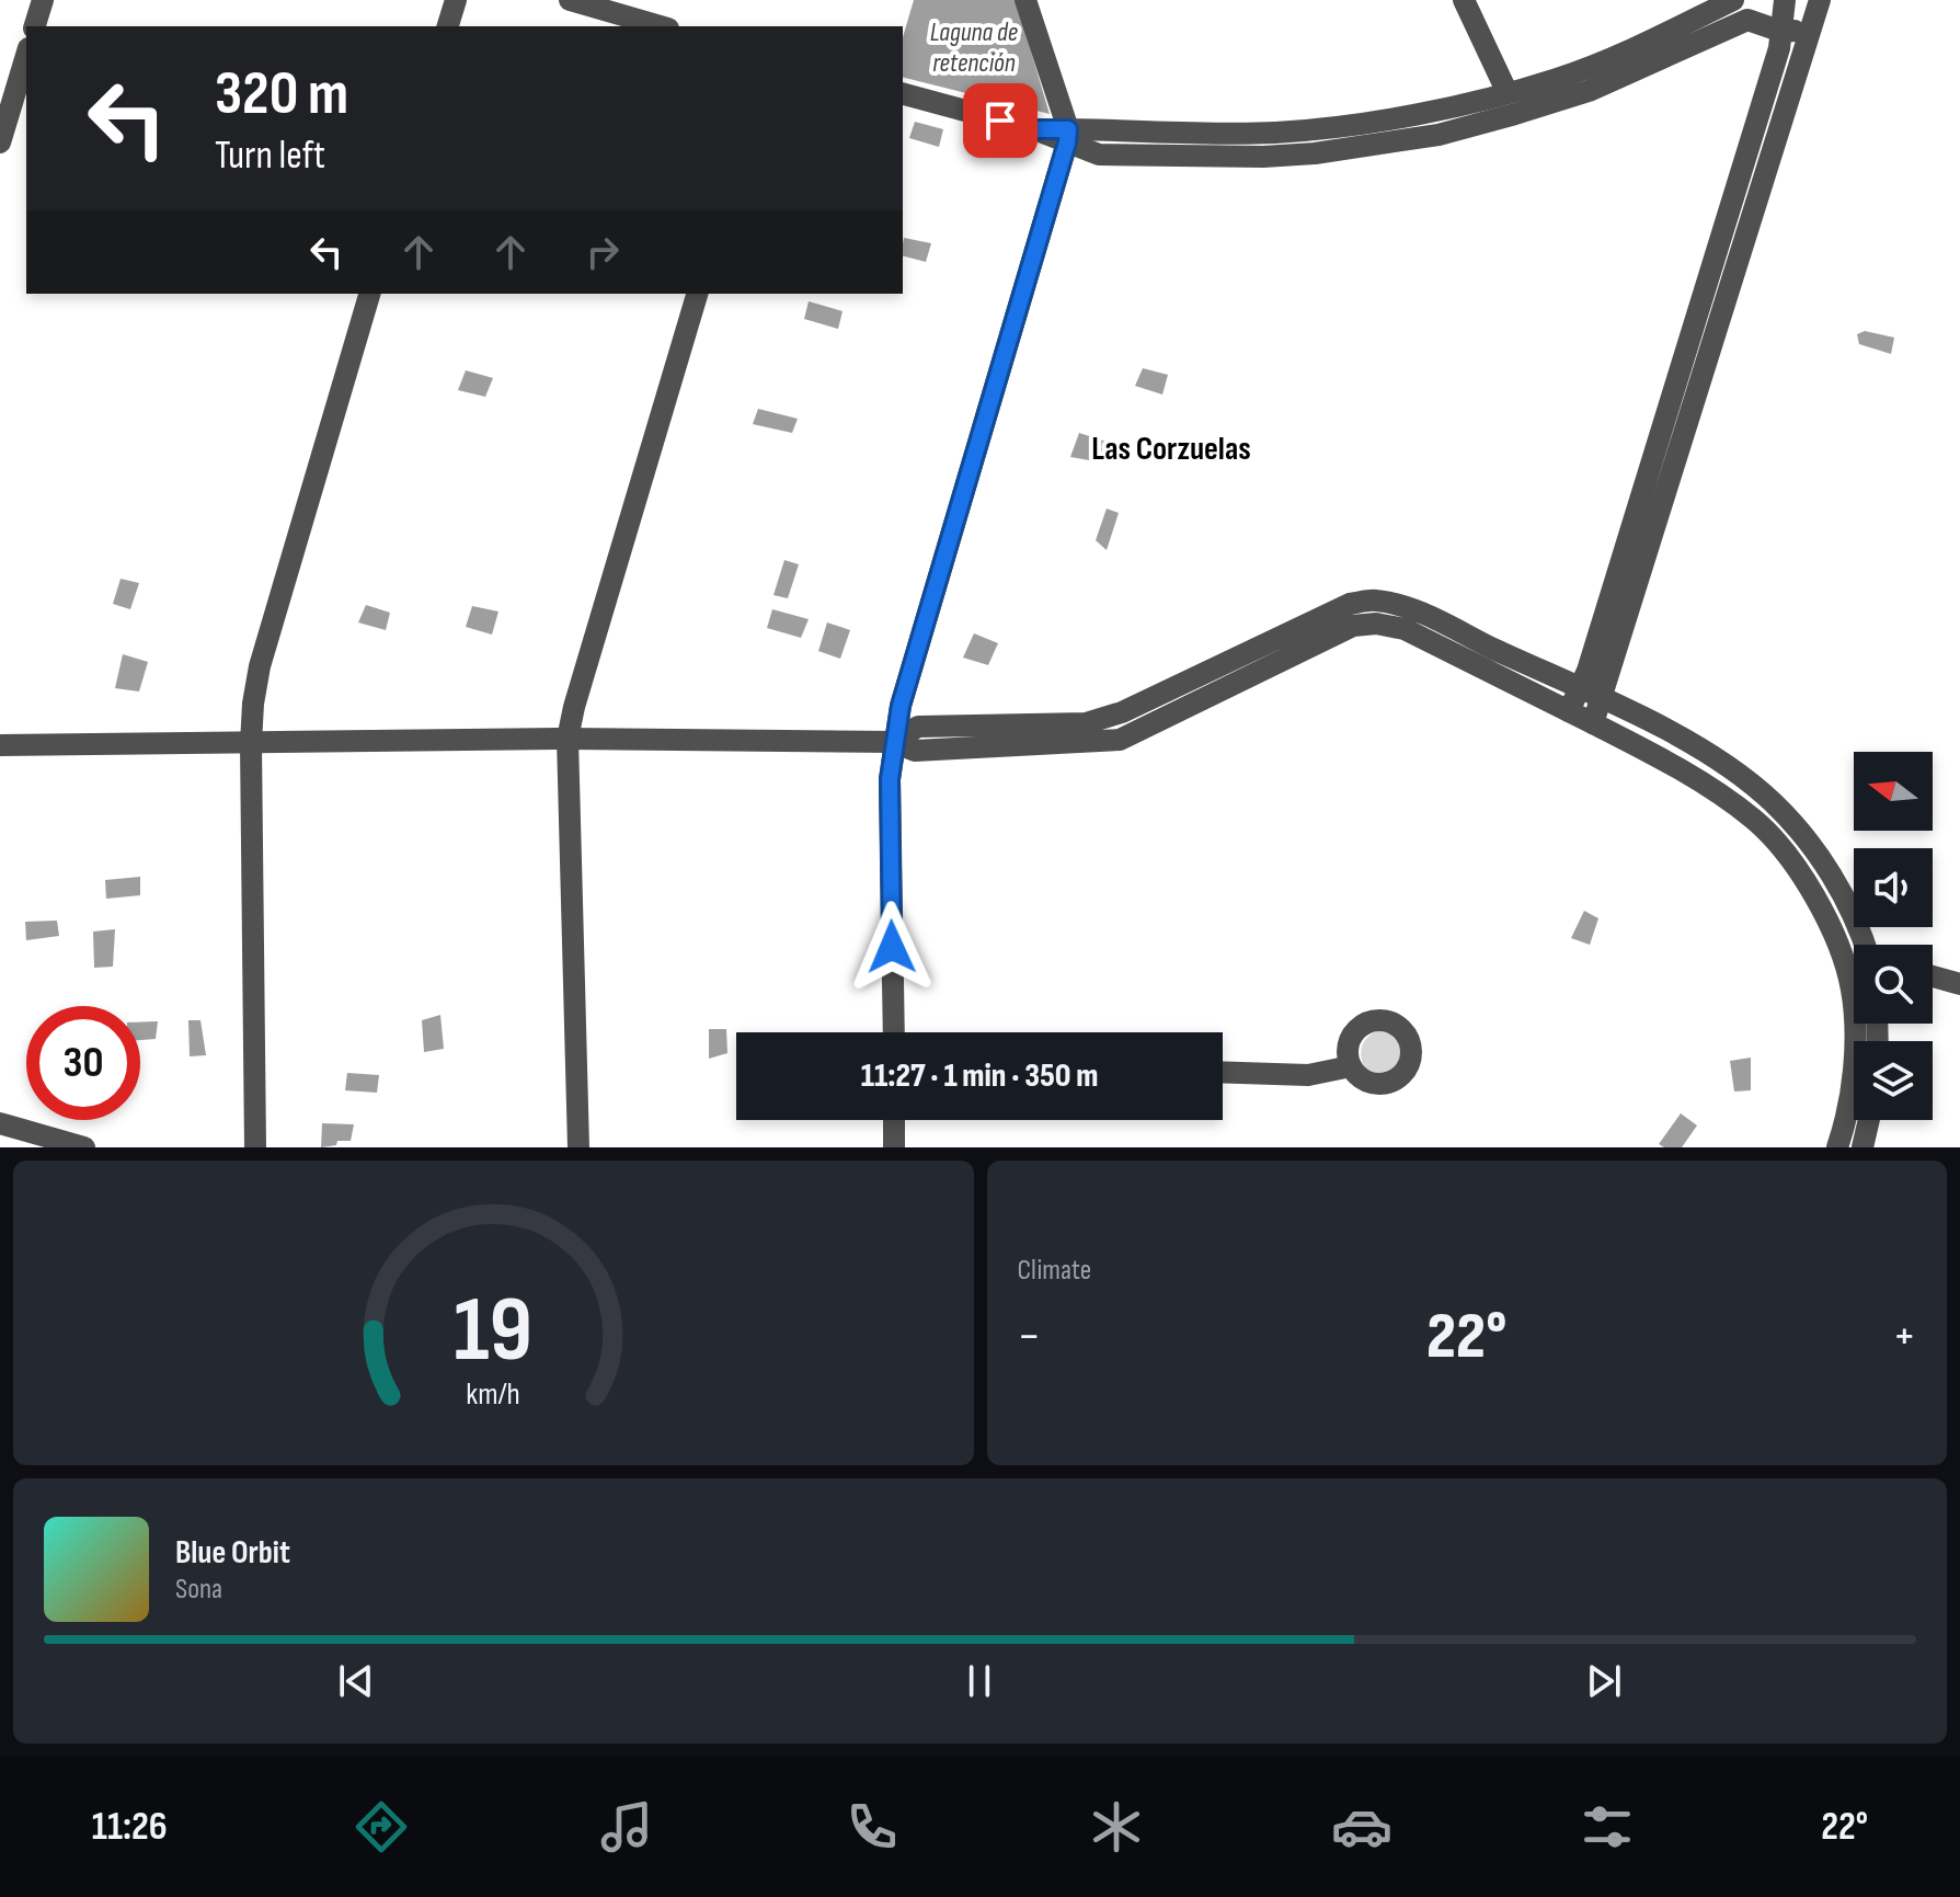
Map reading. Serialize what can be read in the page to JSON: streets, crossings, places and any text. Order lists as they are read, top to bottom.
{
  "districts": ["Las Corzuelas"],
  "water": ["Laguna de retención"],
  "north": "left",
  "page": {
    "turn": ["320 m", "Turn left"],
    "limit": "30",
    "trip": "11:27 · 1 min · 350 m",
    "tile": "Climate",
    "heat": ["−", "22°", "+"],
    "song": ["Blue Orbit", "Sona"],
    "tabs": ["11:26", "22°"],
    "gauge": ["19", "km/h"]
  }
}
